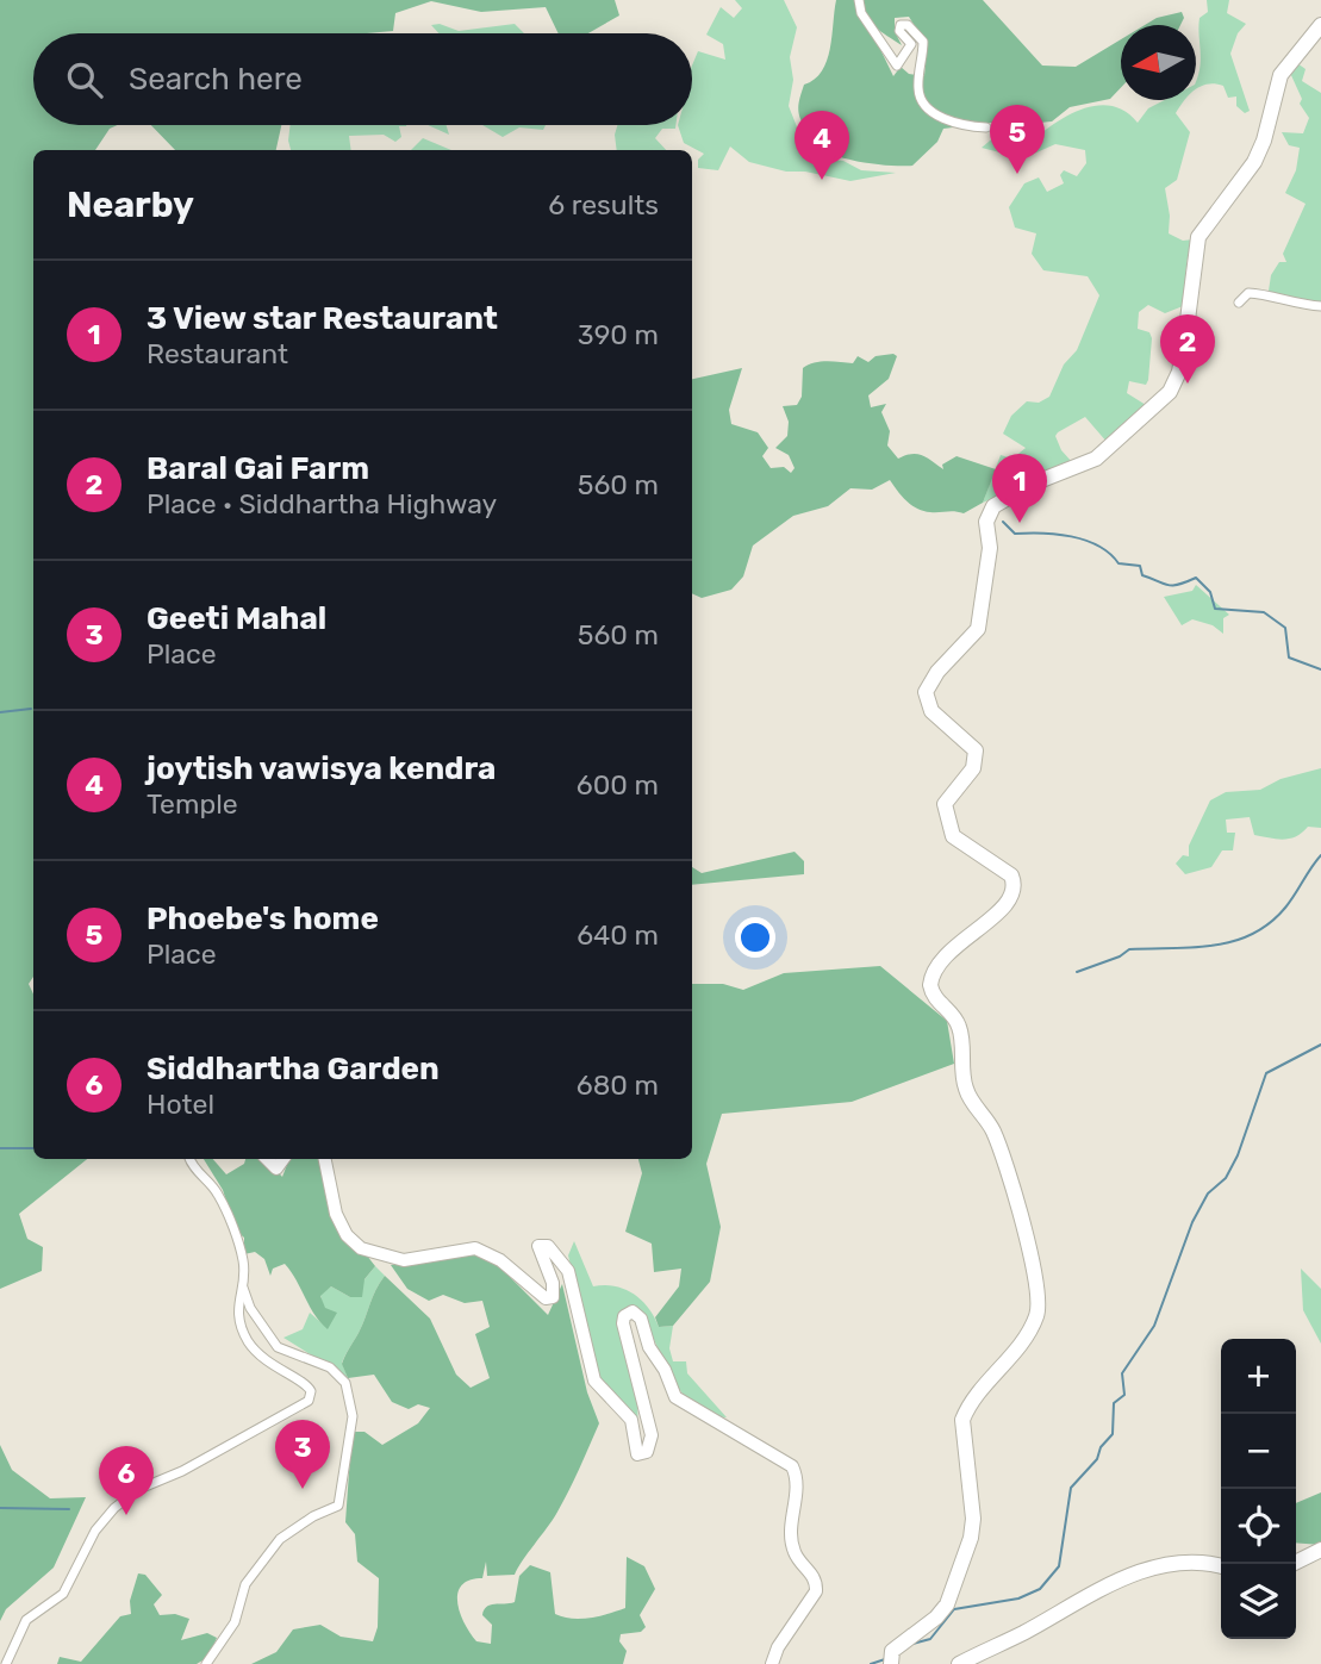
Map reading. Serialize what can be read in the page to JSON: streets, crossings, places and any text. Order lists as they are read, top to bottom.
{
  "north": "left",
  "page": {
    "search": "Search here",
    "pins": [
      "5",
      "4",
      "2",
      "1",
      "3",
      "6"
    ],
    "heading": ["Nearby", "6 results"],
    "list": [
      {
        "mark": "1",
        "name": "3 View star Restaurant",
        "note": "Restaurant",
        "value": "390 m"
      },
      {
        "mark": "2",
        "name": "Baral Gai Farm",
        "note": "Place · Siddhartha Highway",
        "value": "560 m"
      },
      {
        "mark": "3",
        "name": "Geeti Mahal",
        "note": "Place",
        "value": "560 m"
      },
      {
        "mark": "4",
        "name": "joytish vawisya kendra",
        "note": "Temple",
        "value": "600 m"
      },
      {
        "mark": "5",
        "name": "Phoebe's home",
        "note": "Place",
        "value": "640 m"
      },
      {
        "mark": "6",
        "name": "Siddhartha Garden",
        "note": "Hotel",
        "value": "680 m"
      }
    ],
    "map_buttons": ["+", "−"]
  }
}
